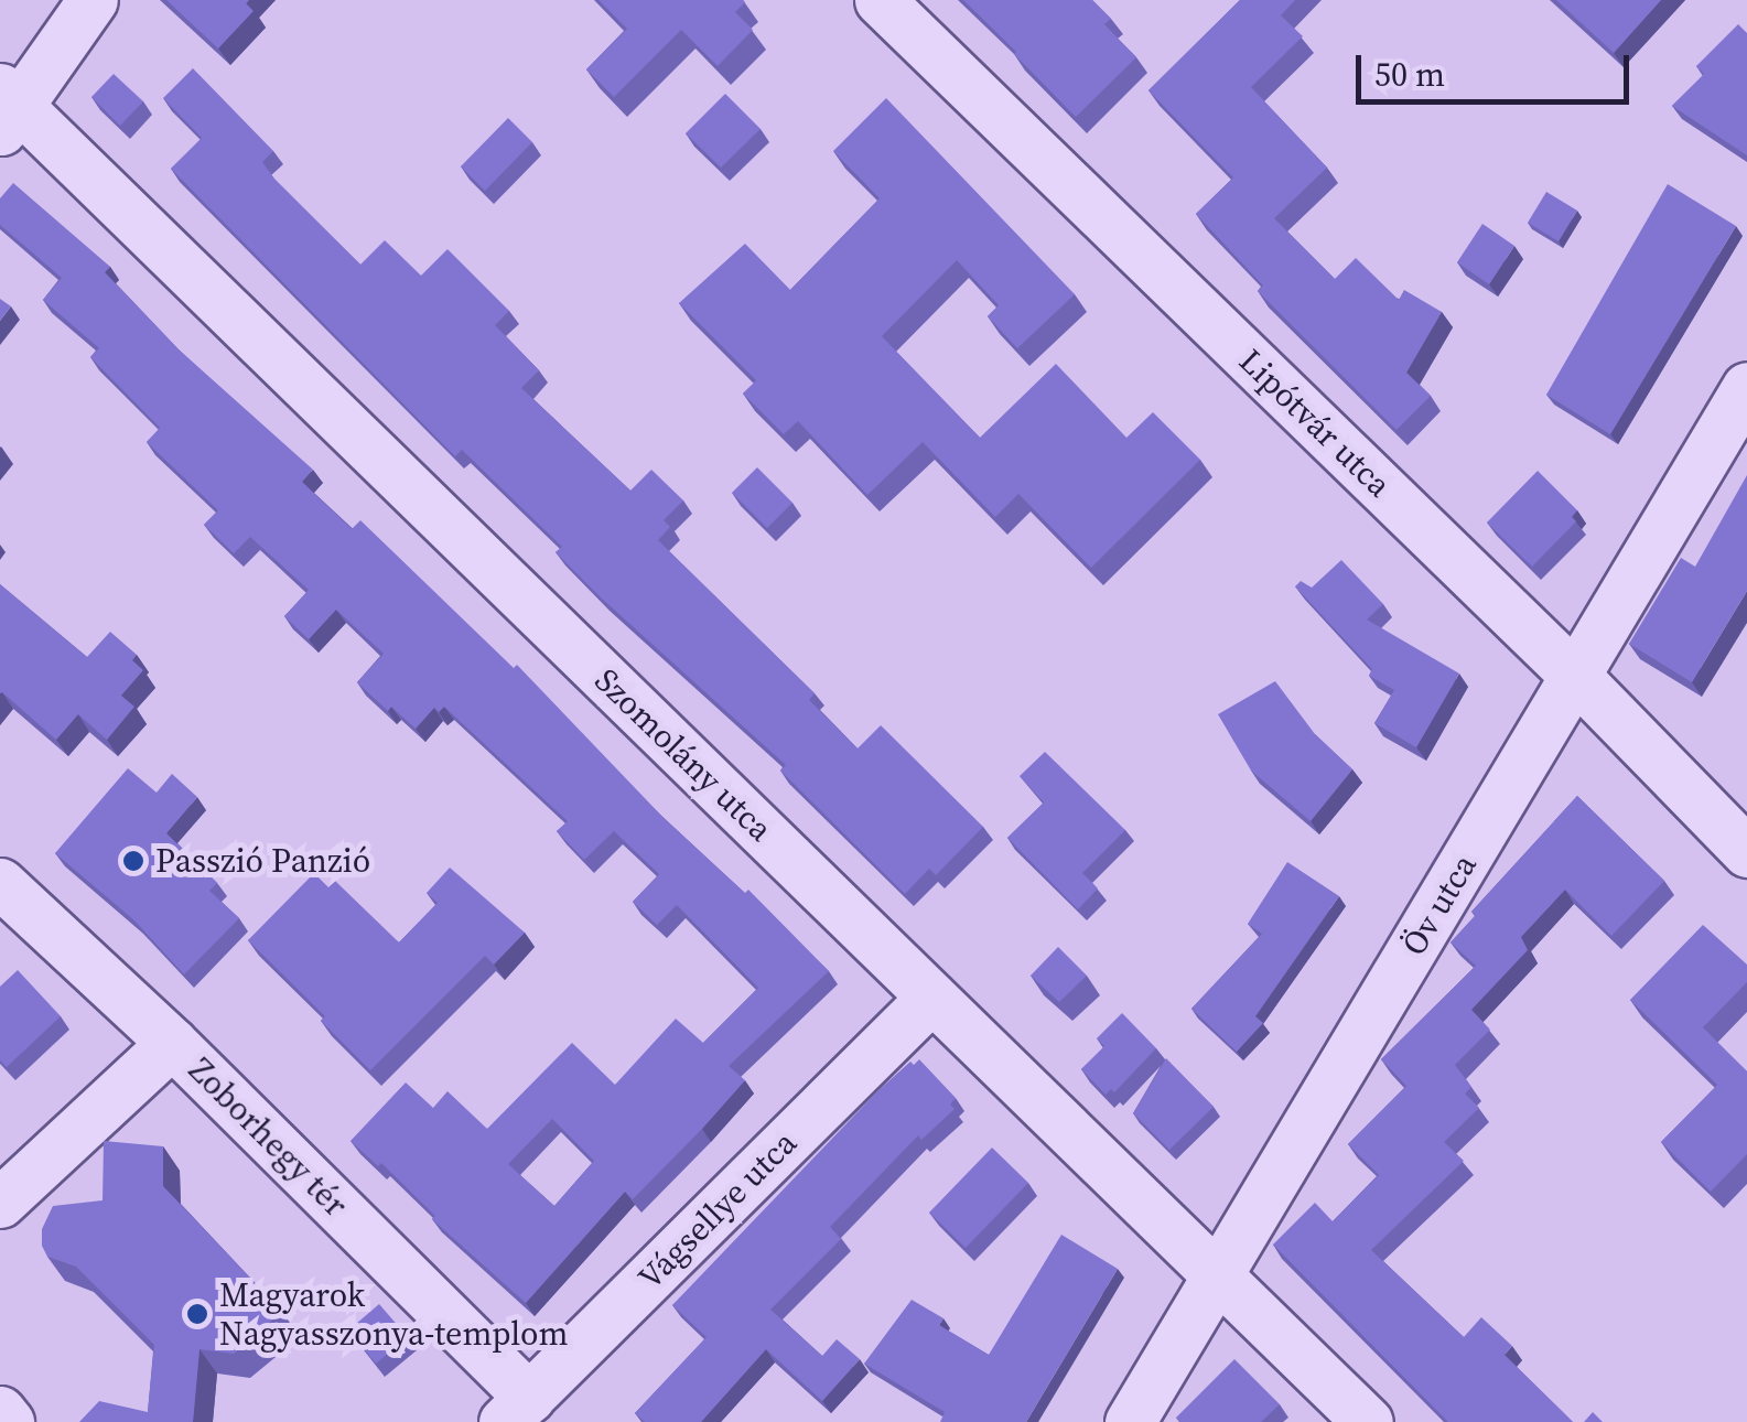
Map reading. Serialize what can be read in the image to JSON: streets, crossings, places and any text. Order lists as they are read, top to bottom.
{
  "streets": {
    "street": [
      "Lipótvár utca",
      "Szomolány utca",
      "Öv utca",
      "Zoborhegy tér",
      "Vágsellye utca"
    ]
  },
  "crossings": [
    ["Lipótvár utca", "Öv utca"],
    ["Szomolány utca", "Öv utca"],
    ["Szomolány utca", "Vágsellye utca"],
    ["Zoborhegy tér", "Vágsellye utca"]
  ],
  "places": ["Passzió Panzió", "Magyarok Nagyasszonya-templom"],
  "scale_bar": "50 m"
}
